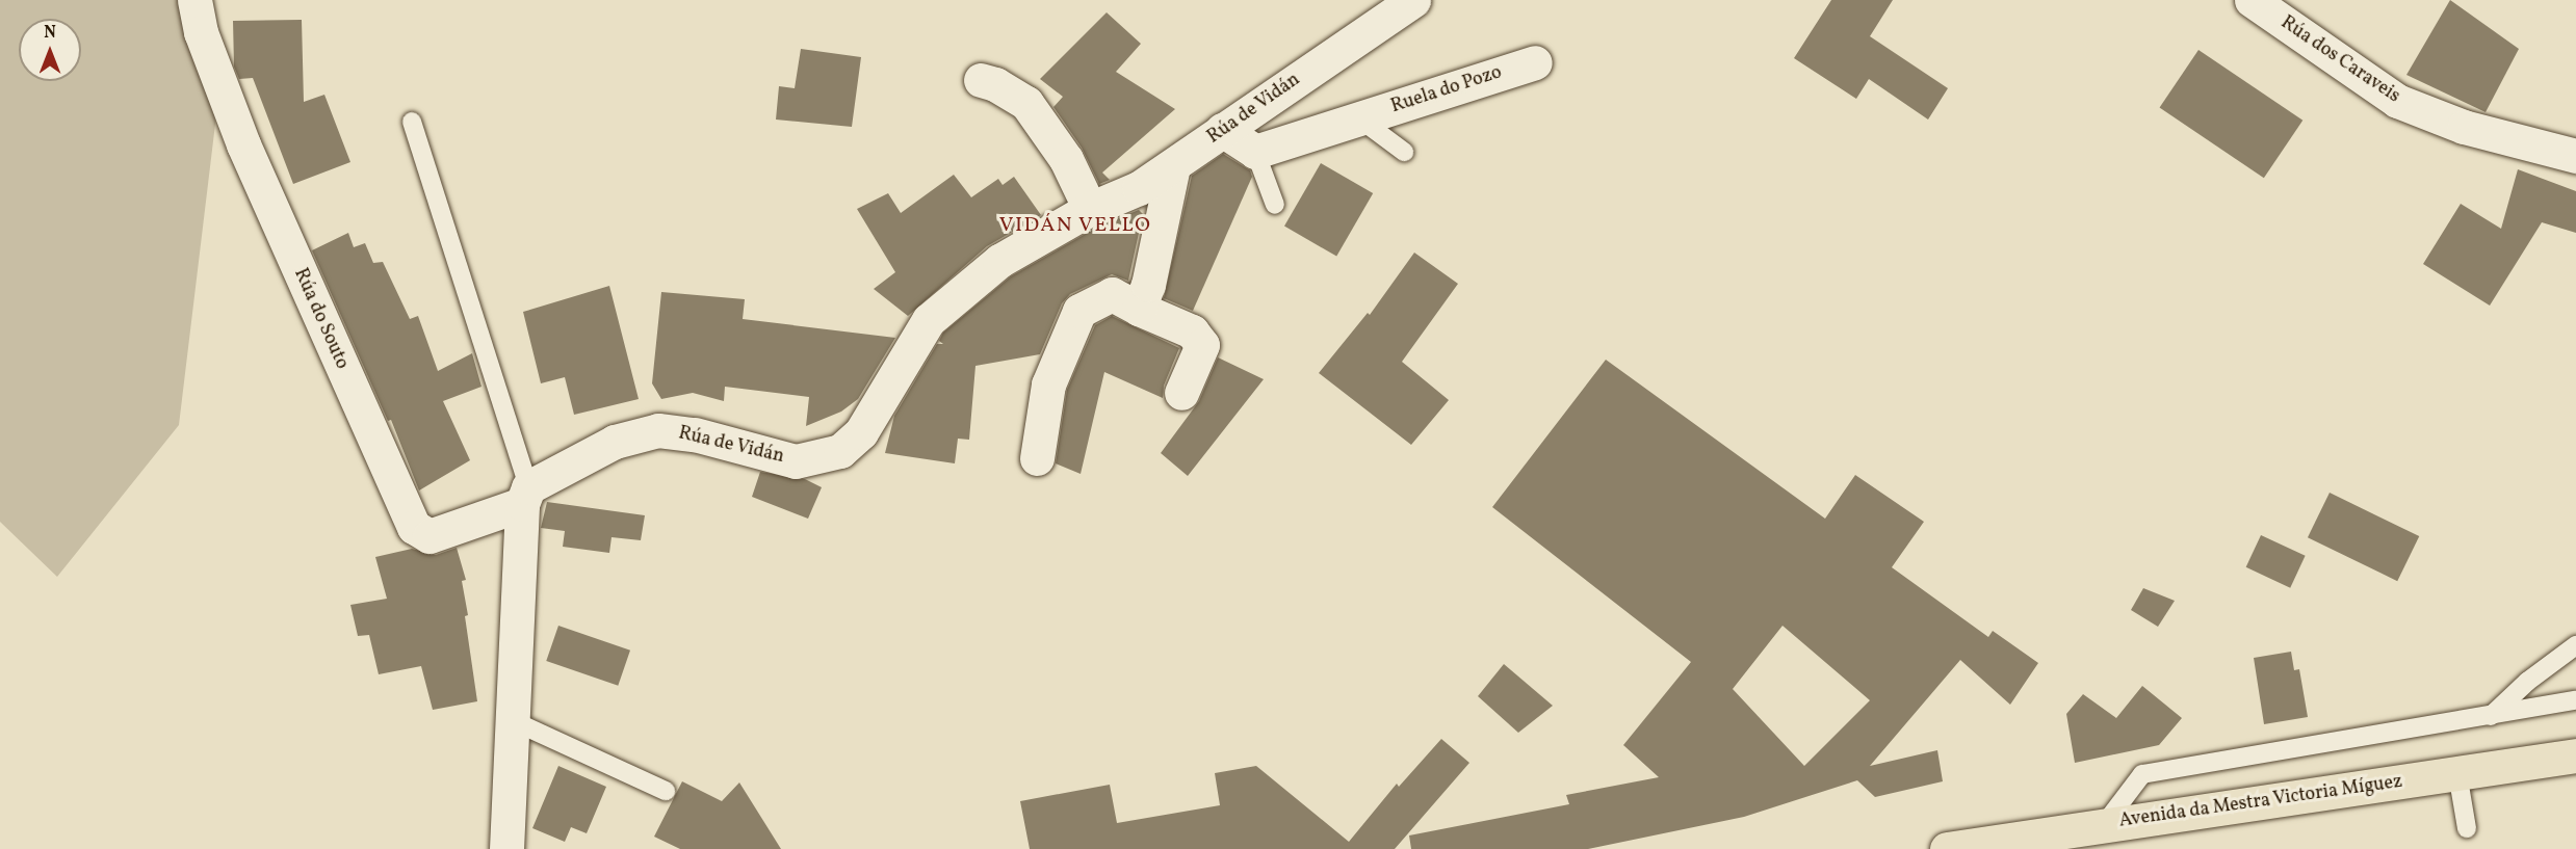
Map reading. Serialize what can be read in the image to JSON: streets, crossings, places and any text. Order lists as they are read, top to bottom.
{
  "streets": {
    "main road": ["Avenida da Mestra Victoria Míguez"],
    "street": [
      "Rúa dos Caraveis",
      "Ruela do Pozo",
      "Rúa de Vidán",
      "Rúa do Souto"
    ]
  },
  "crossings": [
    ["Rúa de Vidán", "Rúa do Souto"]
  ],
  "districts": ["VIDÁN VELLO"],
  "north": "top"
}
